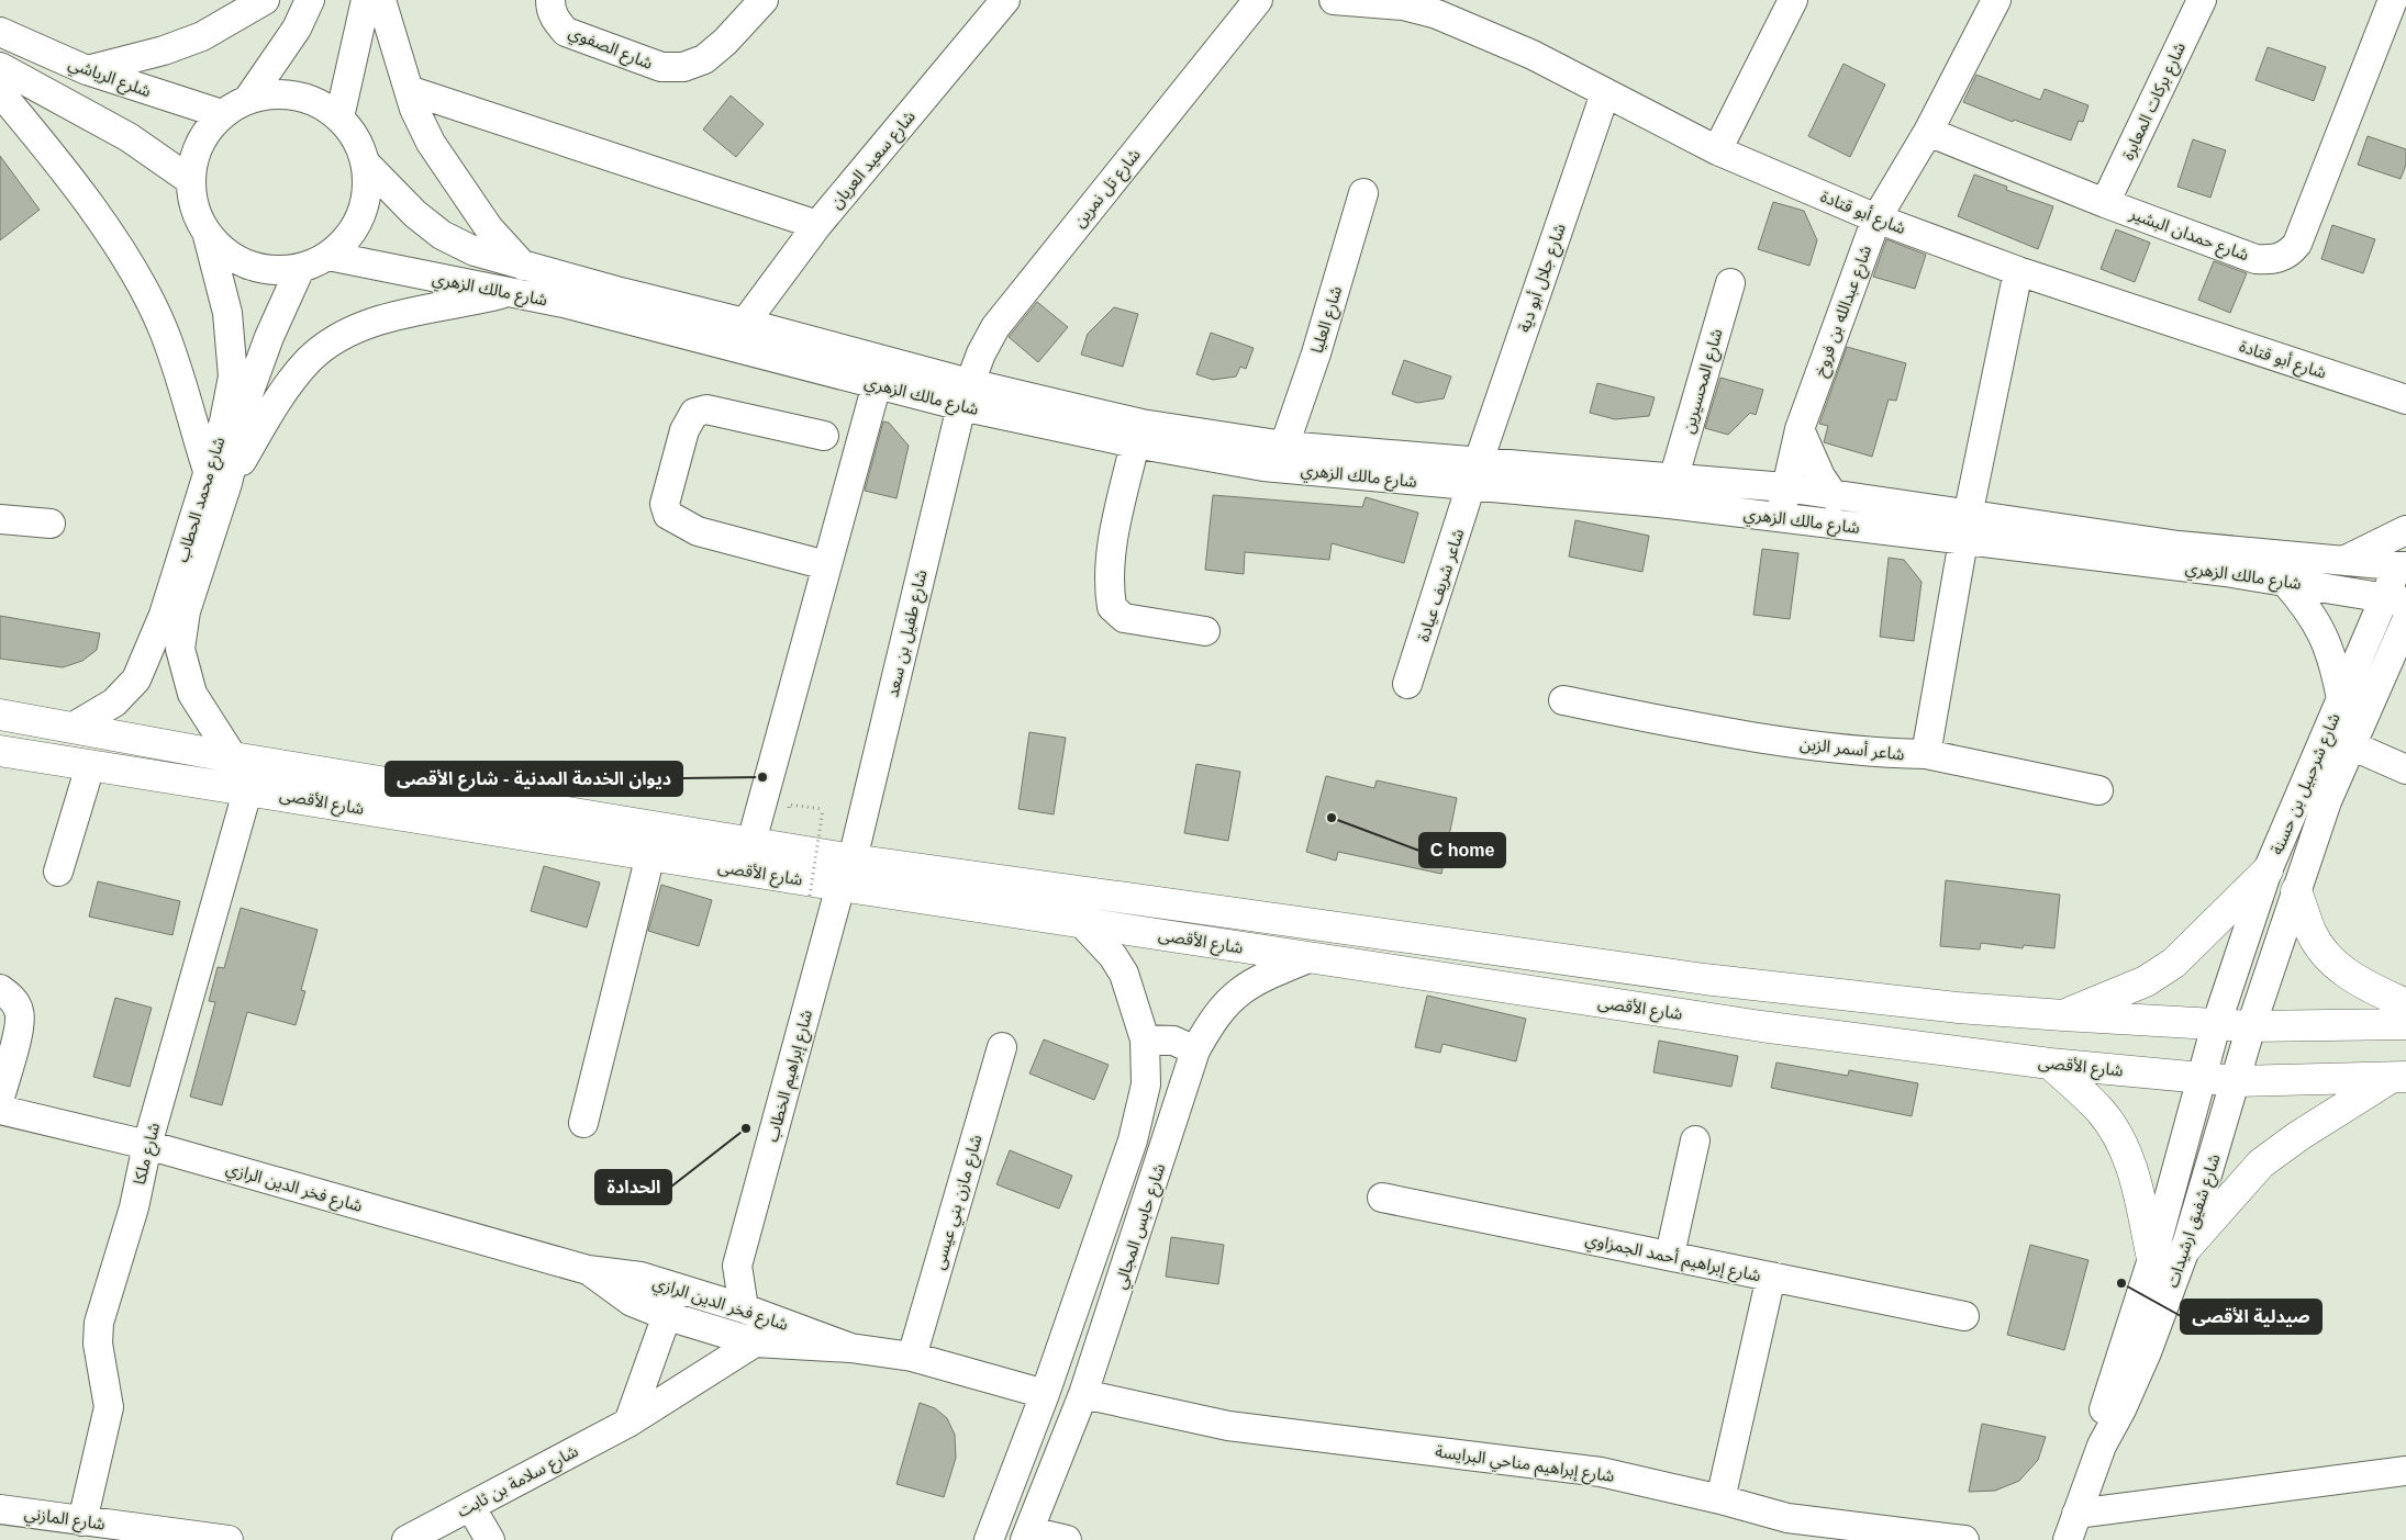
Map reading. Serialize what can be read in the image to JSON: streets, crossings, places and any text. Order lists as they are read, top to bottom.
{
  "streets": {
    "main road": ["شارع الأقصى"],
    "street": [
      "شارع الصفوي",
      "شلرع الرياشي",
      "شارع بركات المعابرة",
      "شارع سعيد العريان",
      "شارع تل نمرين",
      "شارع أبو قتادة",
      "شارع حمدان البشير",
      "شارع جلال أبو دية",
      "شارع مالك الزهري",
      "شارع عبدالله بن فروخ",
      "شارع العليا",
      "شارع المحسيرين",
      "شارع محمد الحطاب",
      "شاعر شريف عيادة",
      "شارع طفيل بن سعد",
      "شاعر أسمر الزبن",
      "شارع شرحبيل بن حسنة",
      "شارع إبراهيم الخطاب",
      "شارع ملكا",
      "شارع فخر الدين الرازي",
      "شارع مازن بني عيسى",
      "شارع شفيق ارشيدات",
      "شارع حابس المجالي",
      "شارع إبراهيم أحمد الجمزاوي",
      "شارع إبراهيم مناحي البرايسة",
      "شارع سلامة بن ثابت",
      "شارع المازني"
    ]
  },
  "crossings": [
    ["شلرع الرياشي", "شارع مالك الزهري"],
    ["شلرع الرياشي", "شارع محمد الحطاب"],
    ["شارع بركات المعابرة", "شارع حمدان البشير"],
    ["شارع سعيد العريان", "شارع مالك الزهري"],
    ["شارع تل نمرين", "شارع مالك الزهري"],
    ["شارع تل نمرين", "شارع طفيل بن سعد"],
    ["شارع أبو قتادة", "شارع جلال أبو دية"],
    ["شارع أبو قتادة", "شارع عبدالله بن فروخ"],
    ["شارع أبو قتادة", "شاعر أسمر الزبن"],
    ["شارع حمدان البشير", "شارع عبدالله بن فروخ"],
    ["شارع جلال أبو دية", "شارع مالك الزهري"],
    ["شارع جلال أبو دية", "شاعر شريف عيادة"],
    ["شارع مالك الزهري", "شارع عبدالله بن فروخ"],
    ["شارع مالك الزهري", "شارع العليا"],
    ["شارع مالك الزهري", "شارع المحسيرين"],
    ["شارع مالك الزهري", "شارع محمد الحطاب"],
    ["شارع مالك الزهري", "شاعر شريف عيادة"],
    ["شارع مالك الزهري", "شارع طفيل بن سعد"],
    ["شارع مالك الزهري", "شاعر أسمر الزبن"],
    ["شارع مالك الزهري", "شارع شرحبيل بن حسنة"],
    ["شارع محمد الحطاب", "شارع الأقصى"],
    ["شارع طفيل بن سعد", "شارع الأقصى"],
    ["شارع طفيل بن سعد", "شارع إبراهيم الخطاب"],
    ["شارع شرحبيل بن حسنة", "شارع الأقصى"],
    ["شارع شرحبيل بن حسنة", "شارع شفيق ارشيدات"],
    ["شارع الأقصى", "شارع إبراهيم الخطاب"],
    ["شارع الأقصى", "شارع ملكا"],
    ["شارع الأقصى", "شارع شفيق ارشيدات"],
    ["شارع الأقصى", "شارع حابس المجالي"],
    ["شارع إبراهيم الخطاب", "شارع فخر الدين الرازي"],
    ["شارع ملكا", "شارع فخر الدين الرازي"],
    ["شارع ملكا", "شارع المازني"],
    ["شارع فخر الدين الرازي", "شارع مازن بني عيسى"],
    ["شارع فخر الدين الرازي", "شارع حابس المجالي"],
    ["شارع فخر الدين الرازي", "شارع سلامة بن ثابت"],
    ["شارع حابس المجالي", "شارع إبراهيم مناحي البرايسة"]
  ],
  "places": [
    "ديوان الخدمة المدنية - شارع الأقصى",
    "C home",
    "الحدادة",
    "صيدلية الأقصى"
  ]
}
